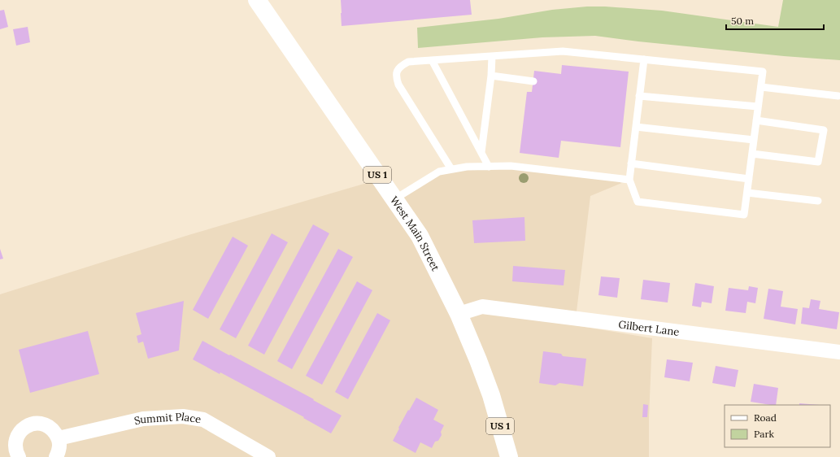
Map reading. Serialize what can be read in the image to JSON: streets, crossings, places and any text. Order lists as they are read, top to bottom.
{
  "streets": {
    "main road": ["US 1", "West Main Street"],
    "street": ["Gilbert Lane", "Summit Place"]
  },
  "crossings": [
    ["West Main Street", "Gilbert Lane"]
  ],
  "legend": ["Road", "Park"],
  "scale_bar": "50 m"
}
